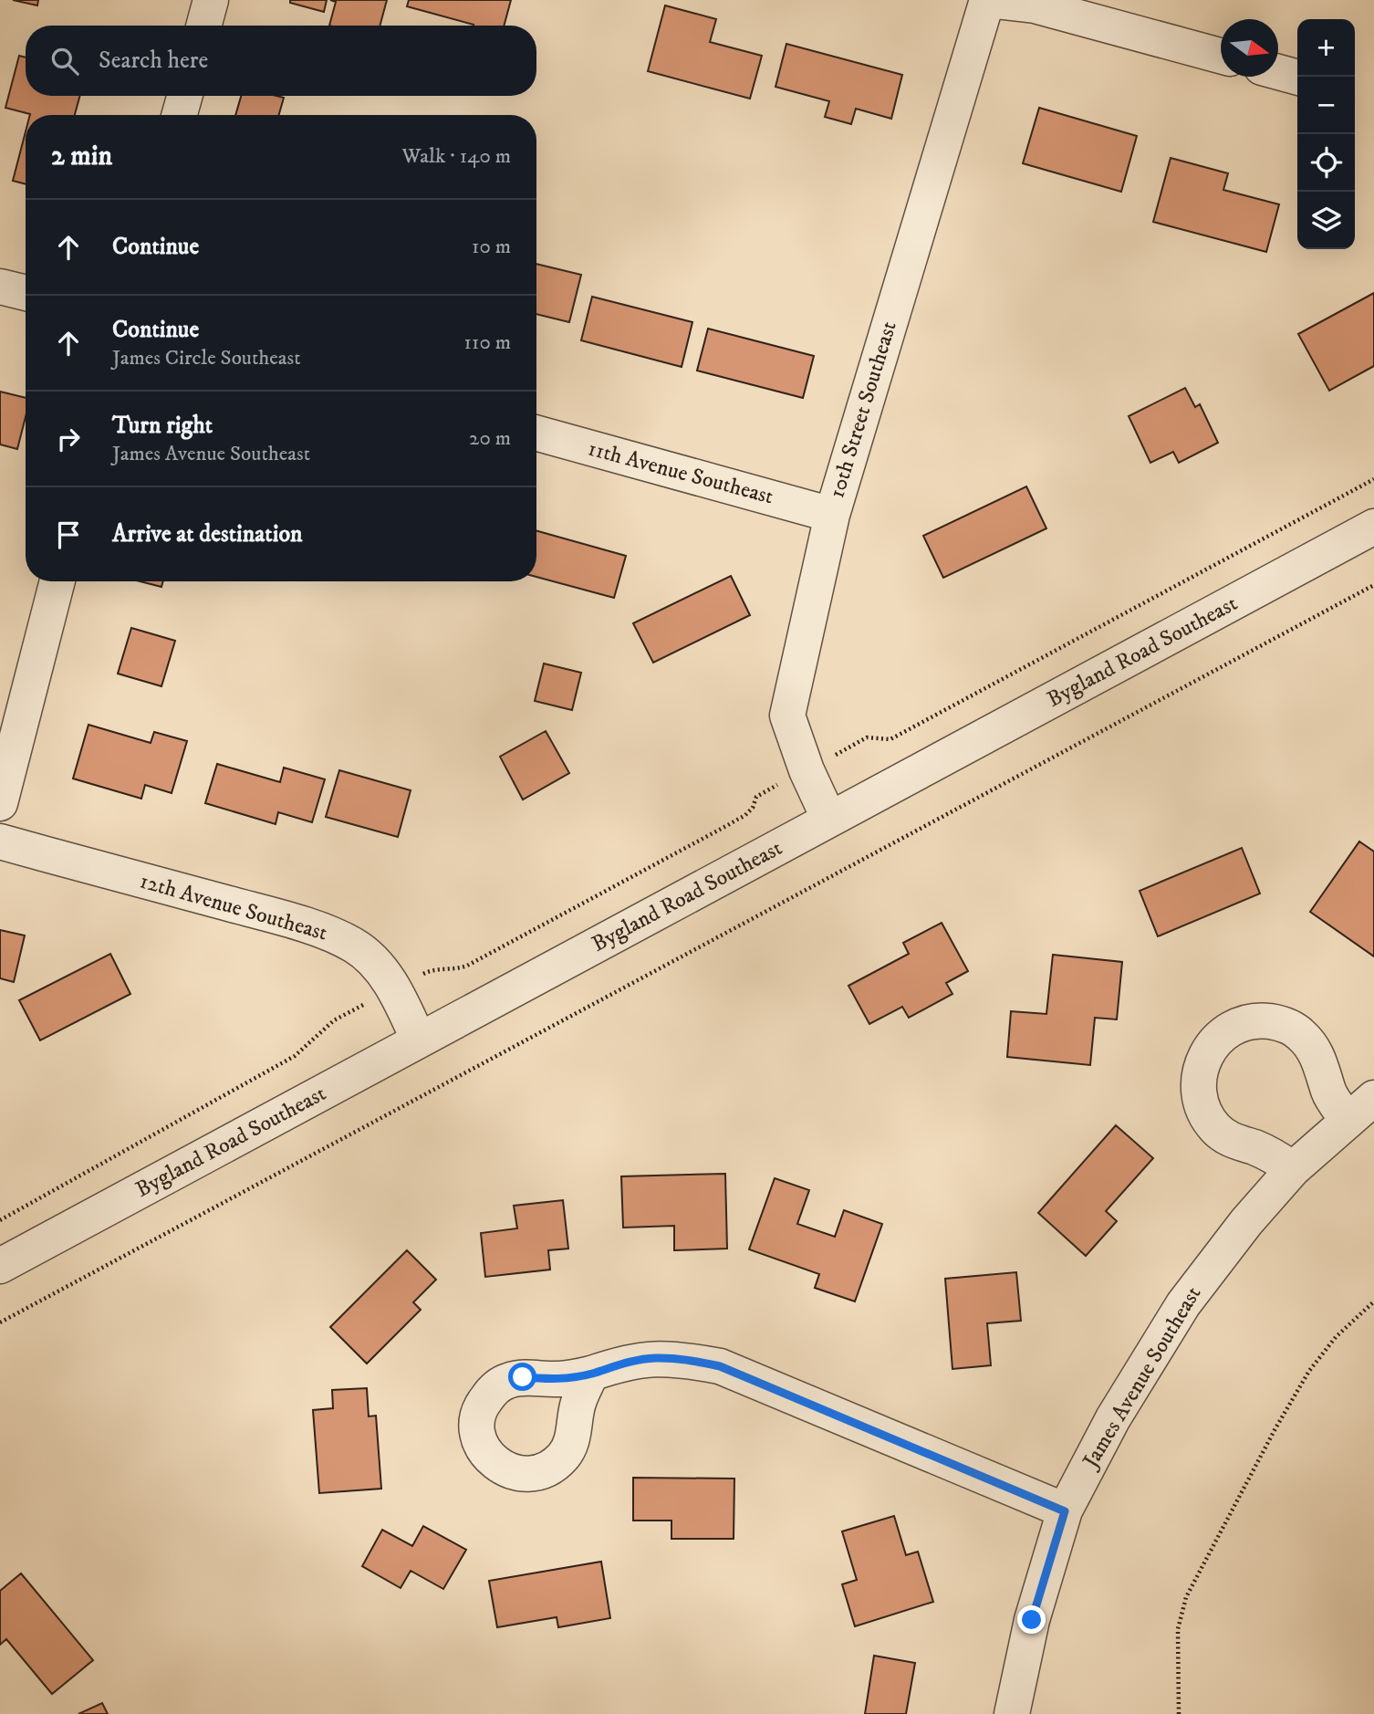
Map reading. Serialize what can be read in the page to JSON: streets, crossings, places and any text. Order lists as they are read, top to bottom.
{
  "streets": {
    "street": [
      "10th Street Southeast",
      "11th Avenue Southeast",
      "Bygland Road Southeast",
      "12th Avenue Southeast",
      "James Avenue Southeast"
    ]
  },
  "crossings": [
    ["10th Street Southeast", "11th Avenue Southeast"],
    ["10th Street Southeast", "Bygland Road Southeast"],
    ["Bygland Road Southeast", "12th Avenue Southeast"]
  ],
  "north": "right",
  "page": {
    "map_buttons": ["+", "−"],
    "search": "Search here",
    "heading": ["2 min", "Walk · 140 m"],
    "list": [
      ["Continue", "10 m"],
      ["Continue", "James Circle Southeast", "110 m"],
      ["Turn right", "James Avenue Southeast", "20 m"],
      "Arrive at destination"
    ]
  }
}
